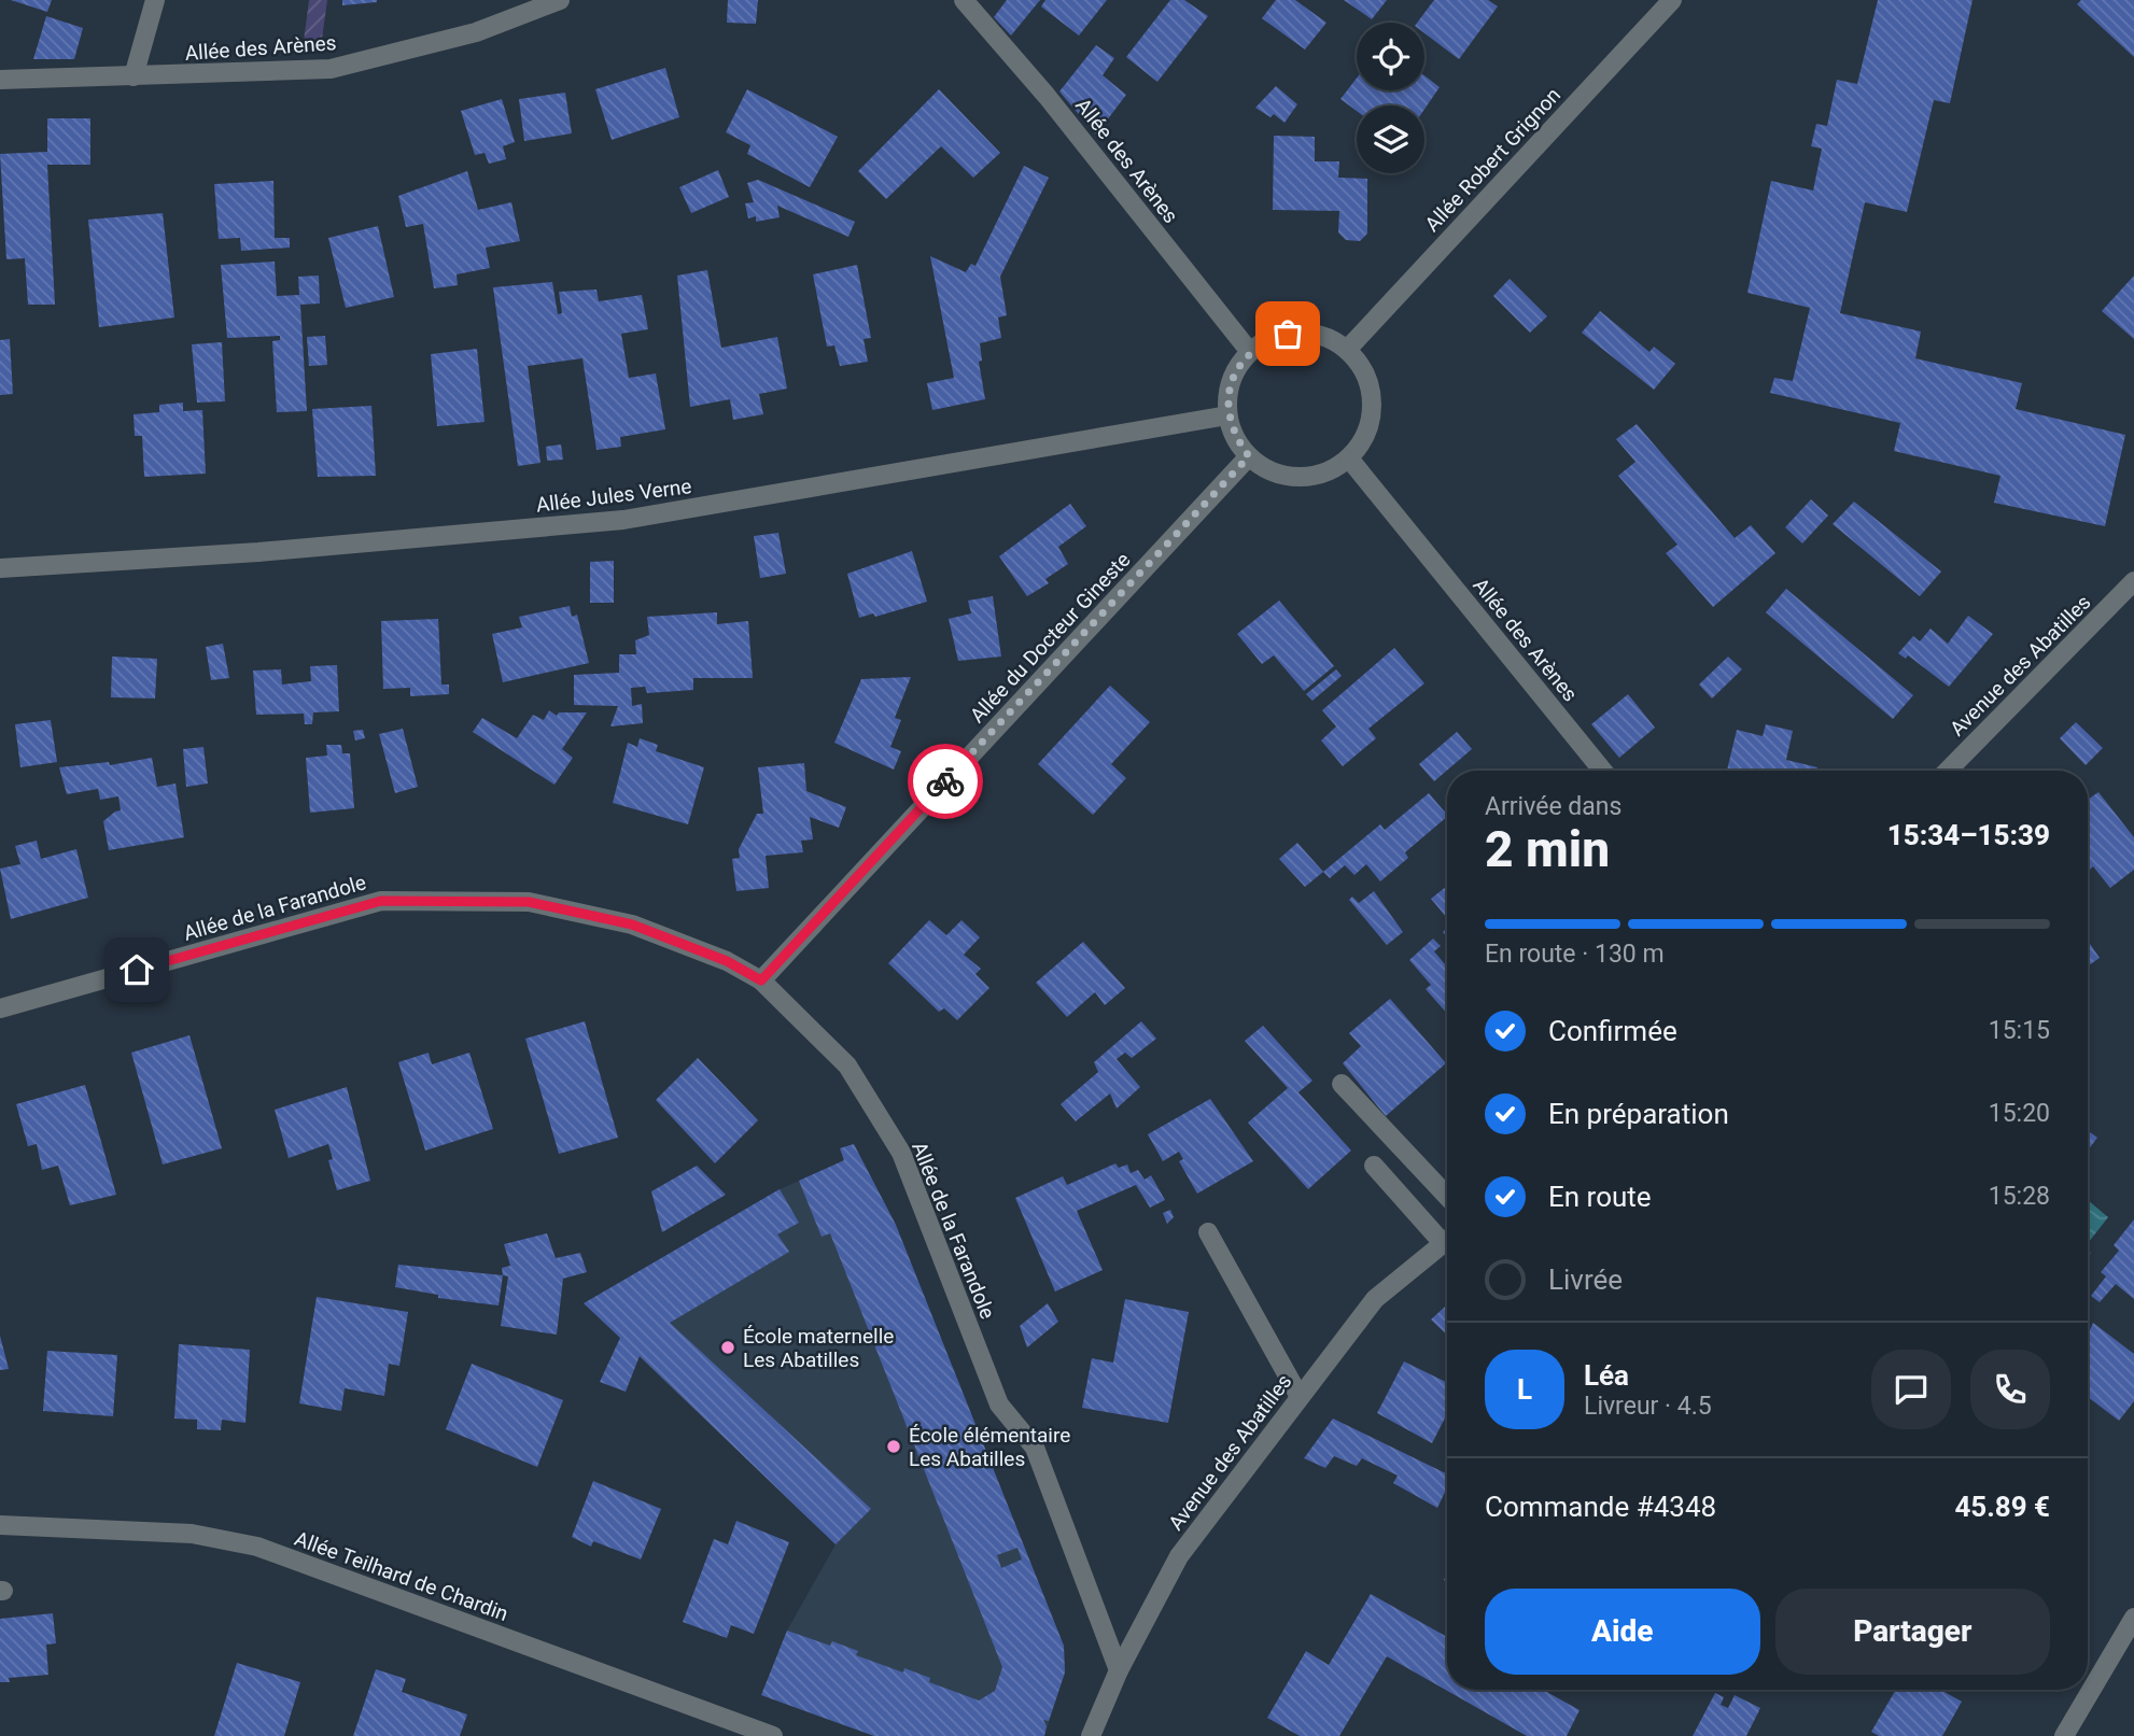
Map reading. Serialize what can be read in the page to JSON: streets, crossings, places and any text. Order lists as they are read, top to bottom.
{
  "streets": {
    "street": [
      "Allée des Arènes",
      "Allée Robert Grignon",
      "Allée Jules Verne",
      "Allée du Docteur Gineste",
      "Avenue des Abatilles",
      "Allée de la Farandole",
      "Allée Teilhard de Chardin"
    ]
  },
  "crossings": [
    ["Allée des Arènes", "Allée Robert Grignon"],
    ["Allée des Arènes", "Allée Jules Verne"],
    ["Allée des Arènes", "Allée du Docteur Gineste"],
    ["Allée Robert Grignon", "Allée Jules Verne"],
    ["Allée Robert Grignon", "Allée du Docteur Gineste"],
    ["Allée Jules Verne", "Allée du Docteur Gineste"],
    ["Allée du Docteur Gineste", "Allée de la Farandole"],
    ["Avenue des Abatilles", "Allée de la Farandole"]
  ],
  "places": ["École maternelle Les Abatilles", "École élémentaire Les Abatilles"],
  "page": {
    "heading": ["2 min", "Arrivée dans", "15:34–15:39"],
    "panel": [
      "Léa",
      "Livreur · 4.5",
      "Commande #4348",
      "45.89 €"
    ],
    "bar": "En route · 130 m",
    "list": [
      ["Confirmée", "15:15"],
      ["En préparation", "15:20"],
      ["En route", "15:28"],
      "Livrée"
    ],
    "round": "L",
    "buttons": ["Aide", "Partager"]
  }
}
